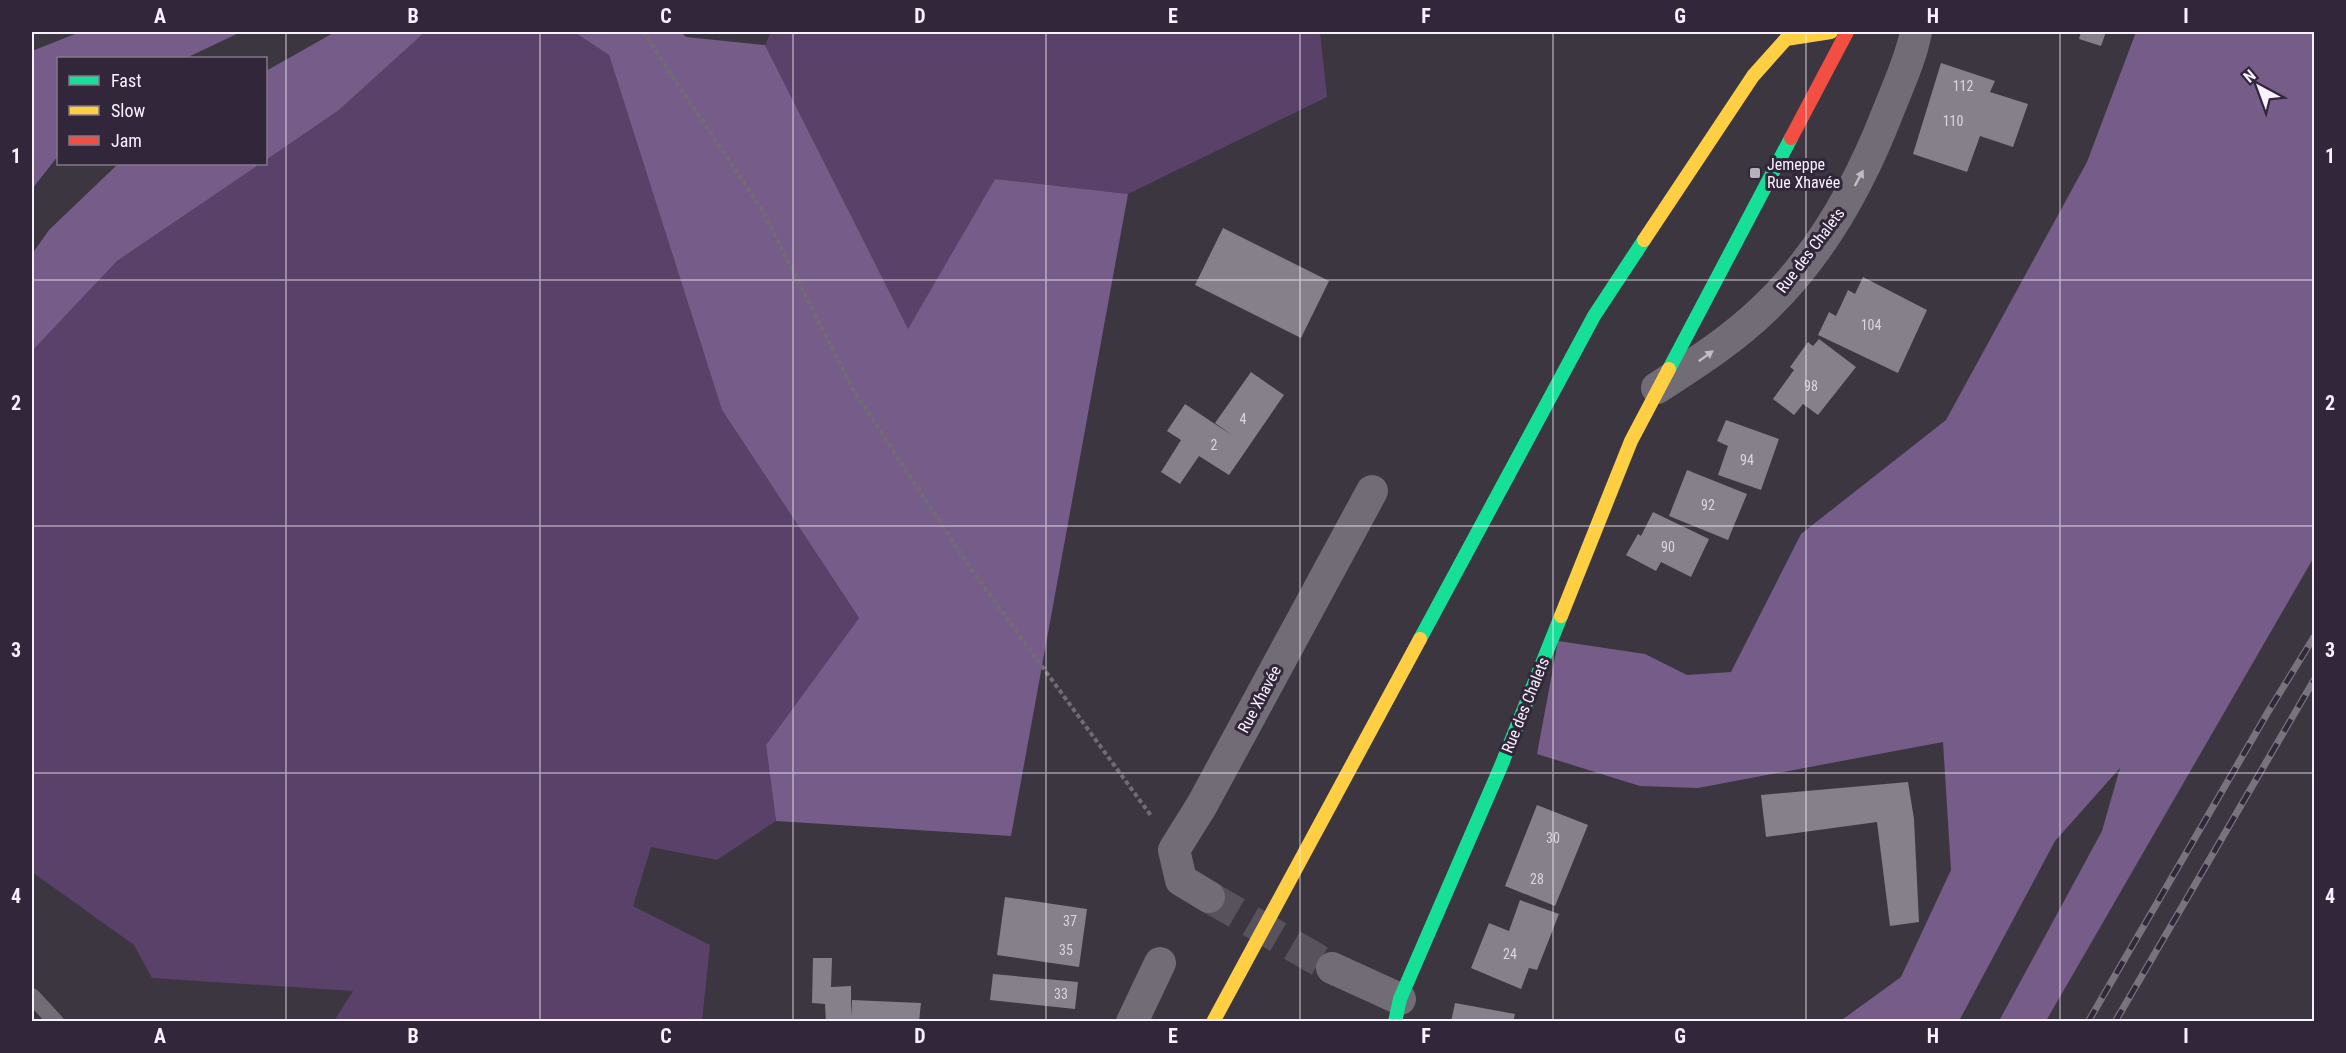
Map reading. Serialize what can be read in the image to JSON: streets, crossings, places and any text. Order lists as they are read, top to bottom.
{
  "streets": {
    "street": ["Rue des Chalets", "Rue Xhavée"]
  },
  "places": {
    "transit": ["Jemeppe Rue Xhavée"]
  },
  "house_numbers": [
    "112",
    "110",
    "104",
    "98",
    "4",
    "2",
    "94",
    "92",
    "90",
    "30",
    "28",
    "37",
    "35",
    "24",
    "33"
  ],
  "legend": ["Fast", "Slow", "Jam"],
  "north": "top left",
  "grid": {
    "columns": [
      "A",
      "B",
      "C",
      "D",
      "E",
      "F",
      "G",
      "H",
      "I"
    ],
    "rows": [
      "1",
      "2",
      "3",
      "4"
    ]
  }
}
